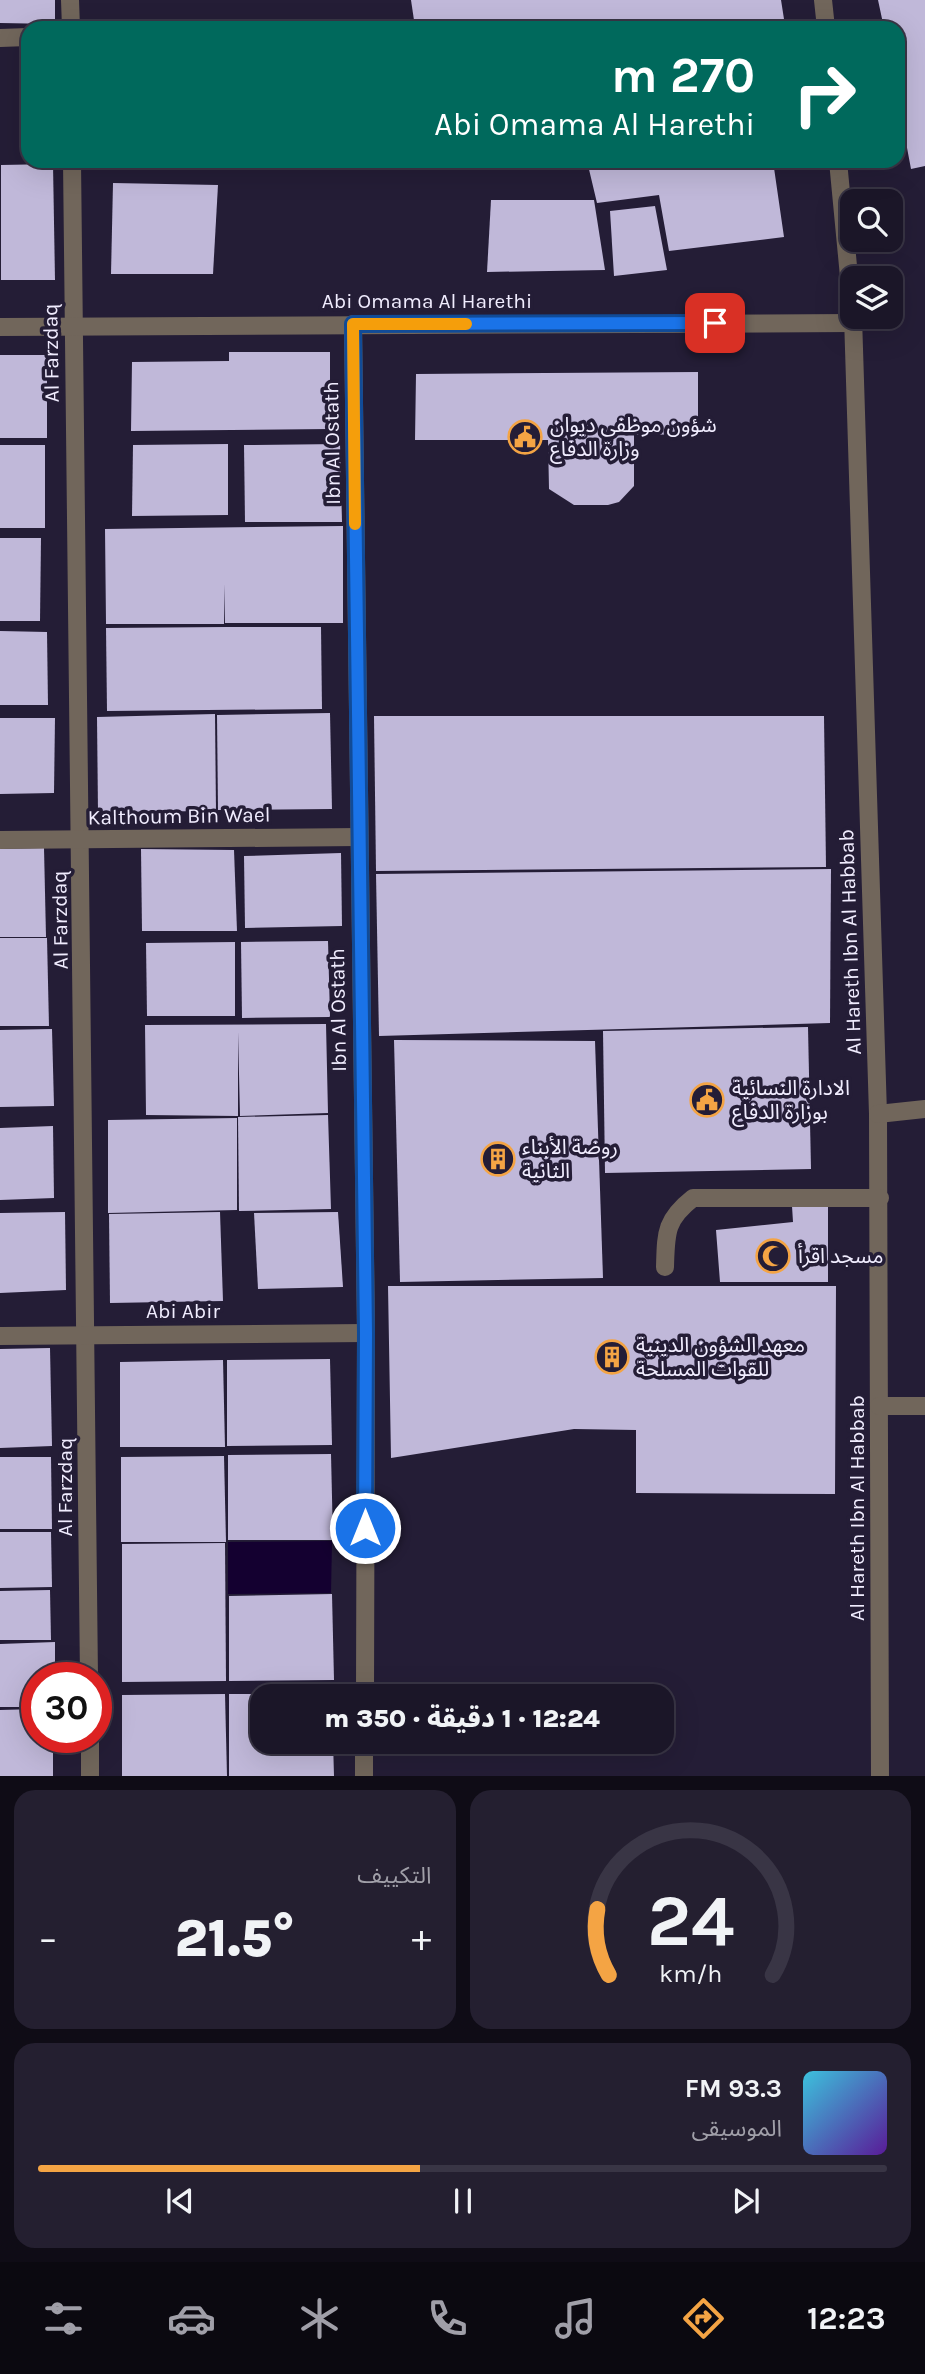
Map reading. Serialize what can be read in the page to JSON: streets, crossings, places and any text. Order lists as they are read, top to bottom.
{
  "streets": {
    "street": [
      "Abi Omama Al Harethi",
      "Al Farzdaq",
      "Ibn Al Ostath",
      "Kalthoum Bin Wael",
      "Al Hareth Ibn Al Habbab",
      "Abi Abir"
    ]
  },
  "crossings": [
    ["Abi Omama Al Harethi", "Al Farzdaq"],
    ["Abi Omama Al Harethi", "Ibn Al Ostath"],
    ["Al Farzdaq", "Kalthoum Bin Wael"],
    ["Al Farzdaq", "Abi Abir"],
    ["Ibn Al Ostath", "Kalthoum Bin Wael"],
    ["Ibn Al Ostath", "Abi Abir"]
  ],
  "places": {
    "public building": ["شؤون موظفي ديوان وزارة الدفاع", "الادارة النسائية بوزارة الدفاع"],
    "building": ["روضة الأبناء الثانية", "معهد الشؤون الدينية للقوات المسلحة"],
    "mosque": ["مسجد اقرأ"]
  },
  "page": {
    "turn": ["270 m", "Abi Omama Al Harethi"],
    "limit": "30",
    "trip": "12:24 · 1 دقيقة · 350 m",
    "tile": "التكييف",
    "heat": ["−", "21.5°", "+"],
    "song": ["93.3 FM", "الموسيقى"],
    "tabs": "12:23",
    "gauge": ["24", "km/h"]
  }
}
